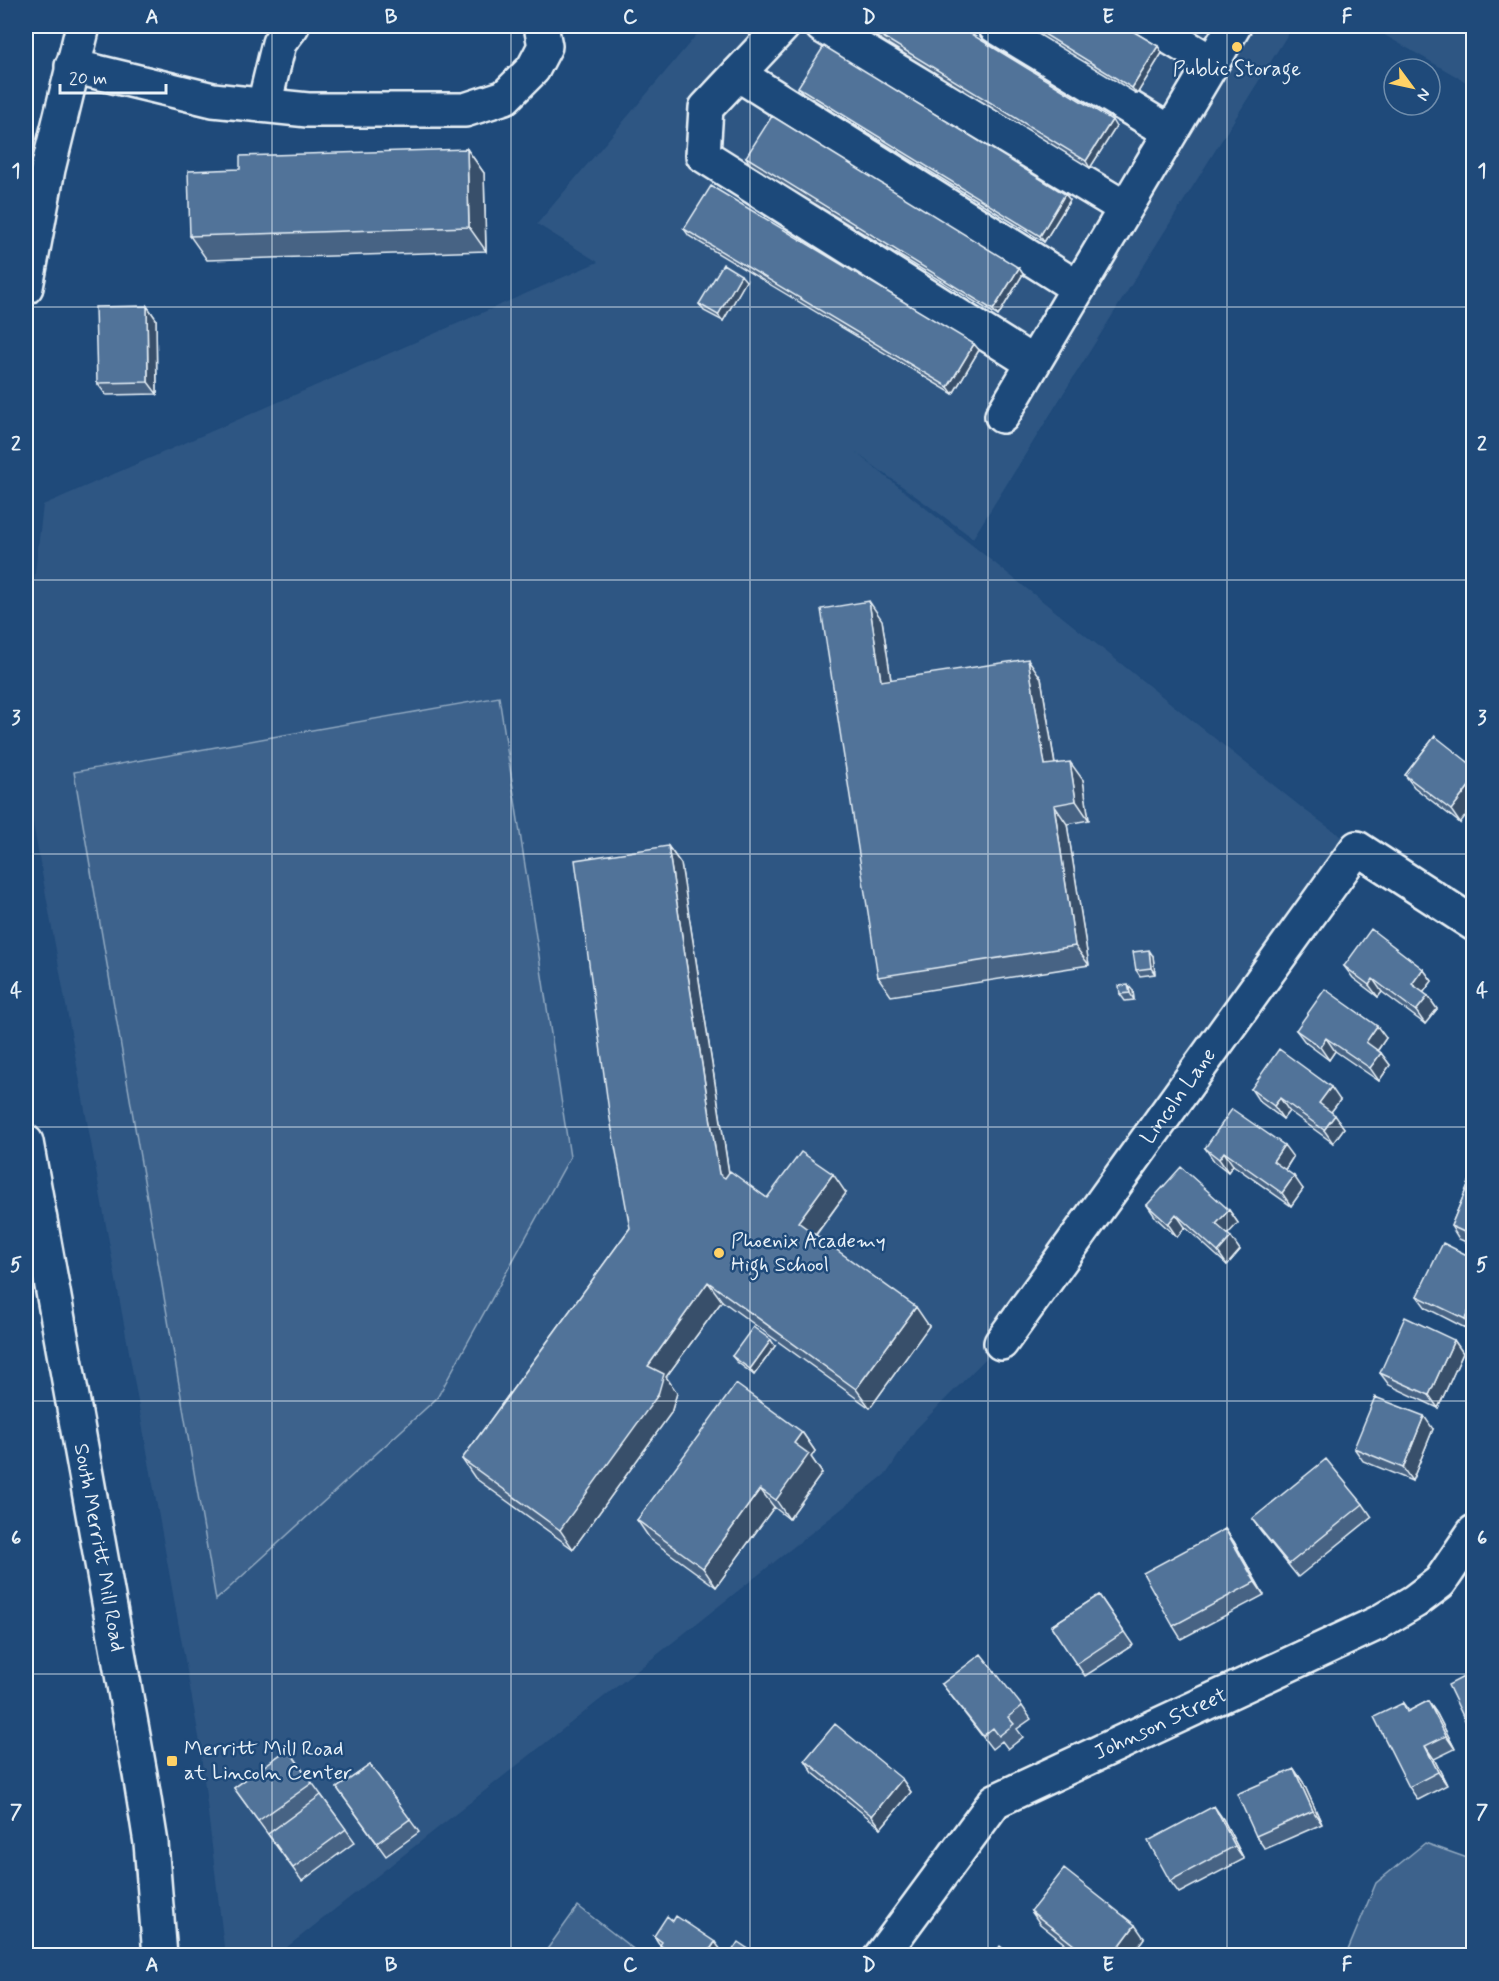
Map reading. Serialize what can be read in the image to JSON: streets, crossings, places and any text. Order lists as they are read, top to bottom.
{
  "streets": {
    "street": ["Lincoln Lane", "South Merritt Mill Road", "Johnson Street"]
  },
  "places": {
    "other": ["Public Storage", "Phoenix Academy High School"],
    "transit": ["Merritt Mill Road at Lincoln Center"]
  },
  "scale_bar": "20 m",
  "north": "bottom right",
  "grid": {
    "columns": [
      "A",
      "B",
      "C",
      "D",
      "E",
      "F"
    ],
    "rows": [
      "1",
      "2",
      "3",
      "4",
      "5",
      "6",
      "7"
    ]
  }
}
